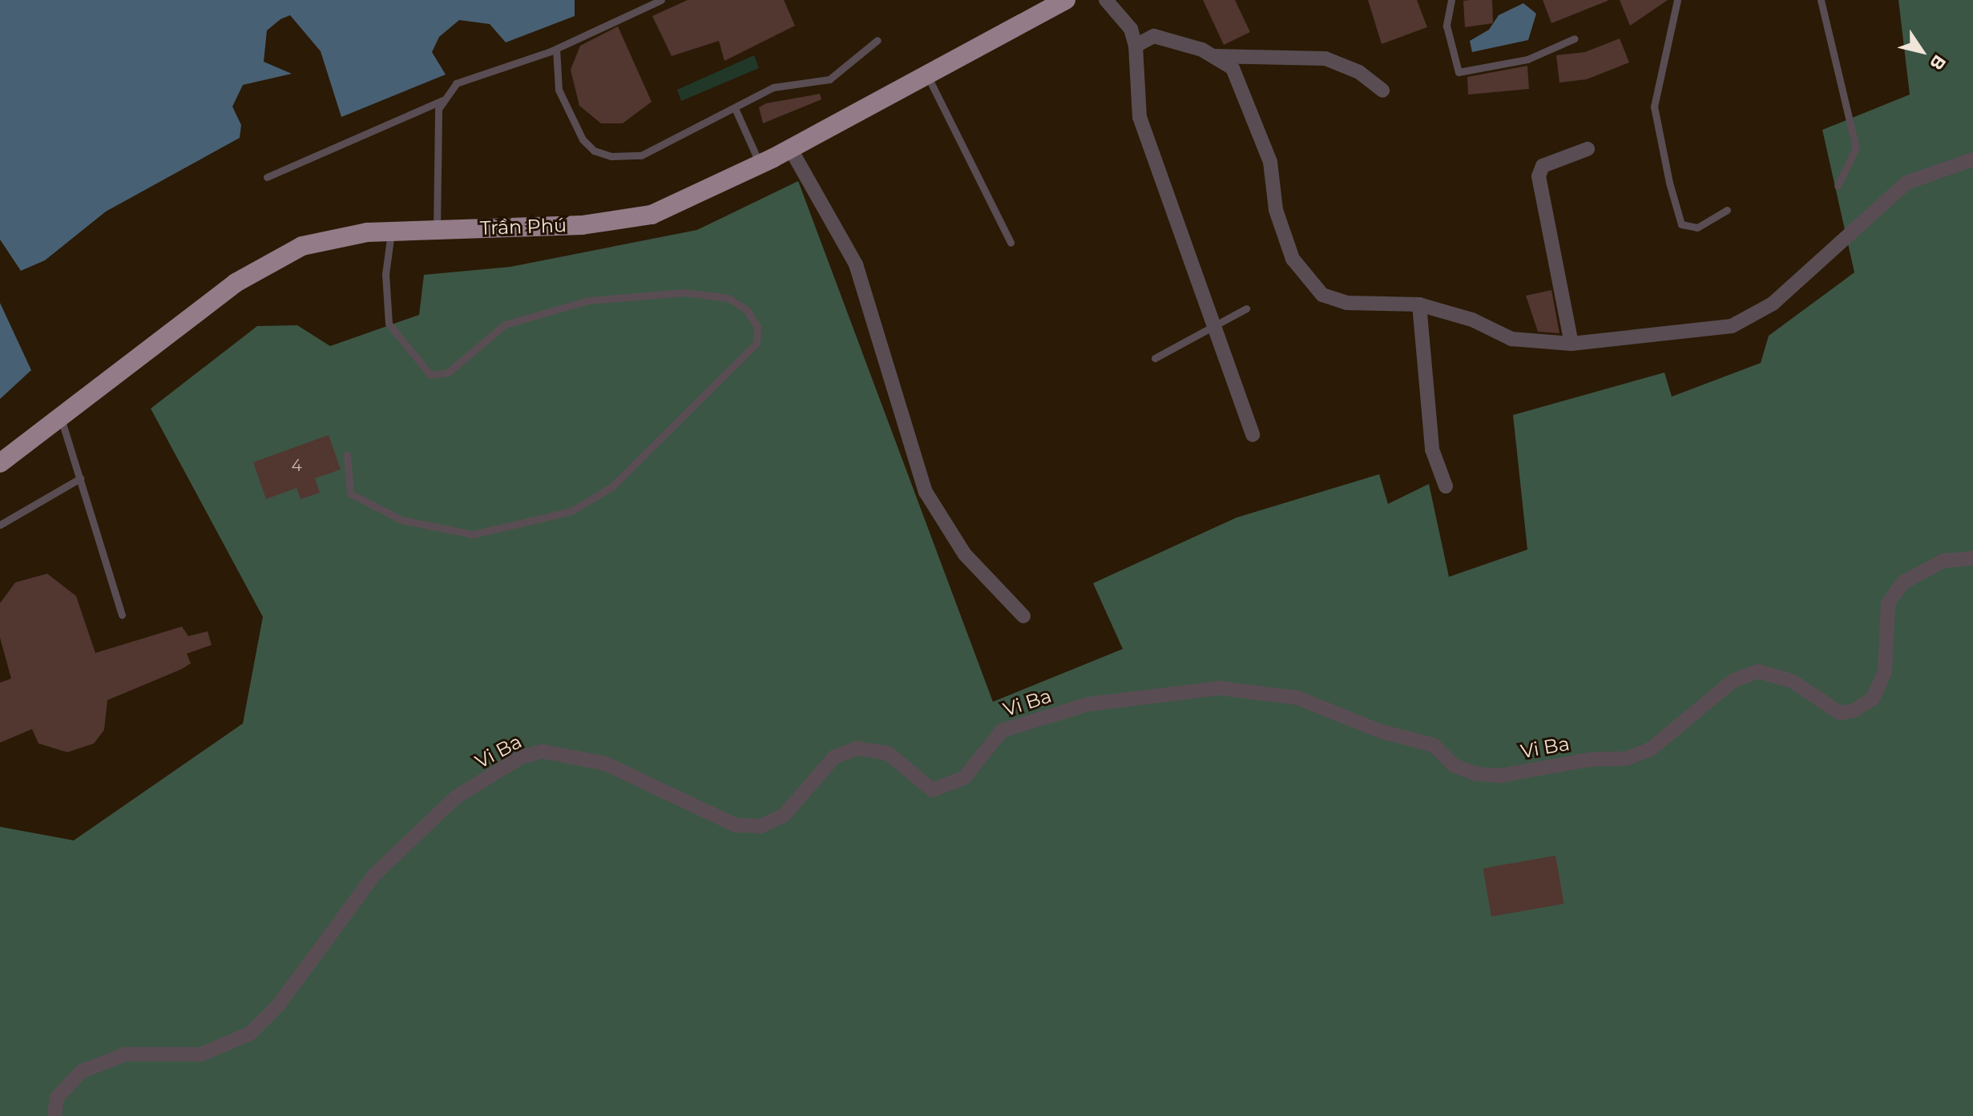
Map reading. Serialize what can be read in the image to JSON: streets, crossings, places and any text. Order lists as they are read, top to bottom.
{
  "streets": {
    "main road": ["Trần Phú"],
    "street": ["Vi Ba"]
  },
  "house_numbers": ["4"],
  "north": "bottom right"
}
